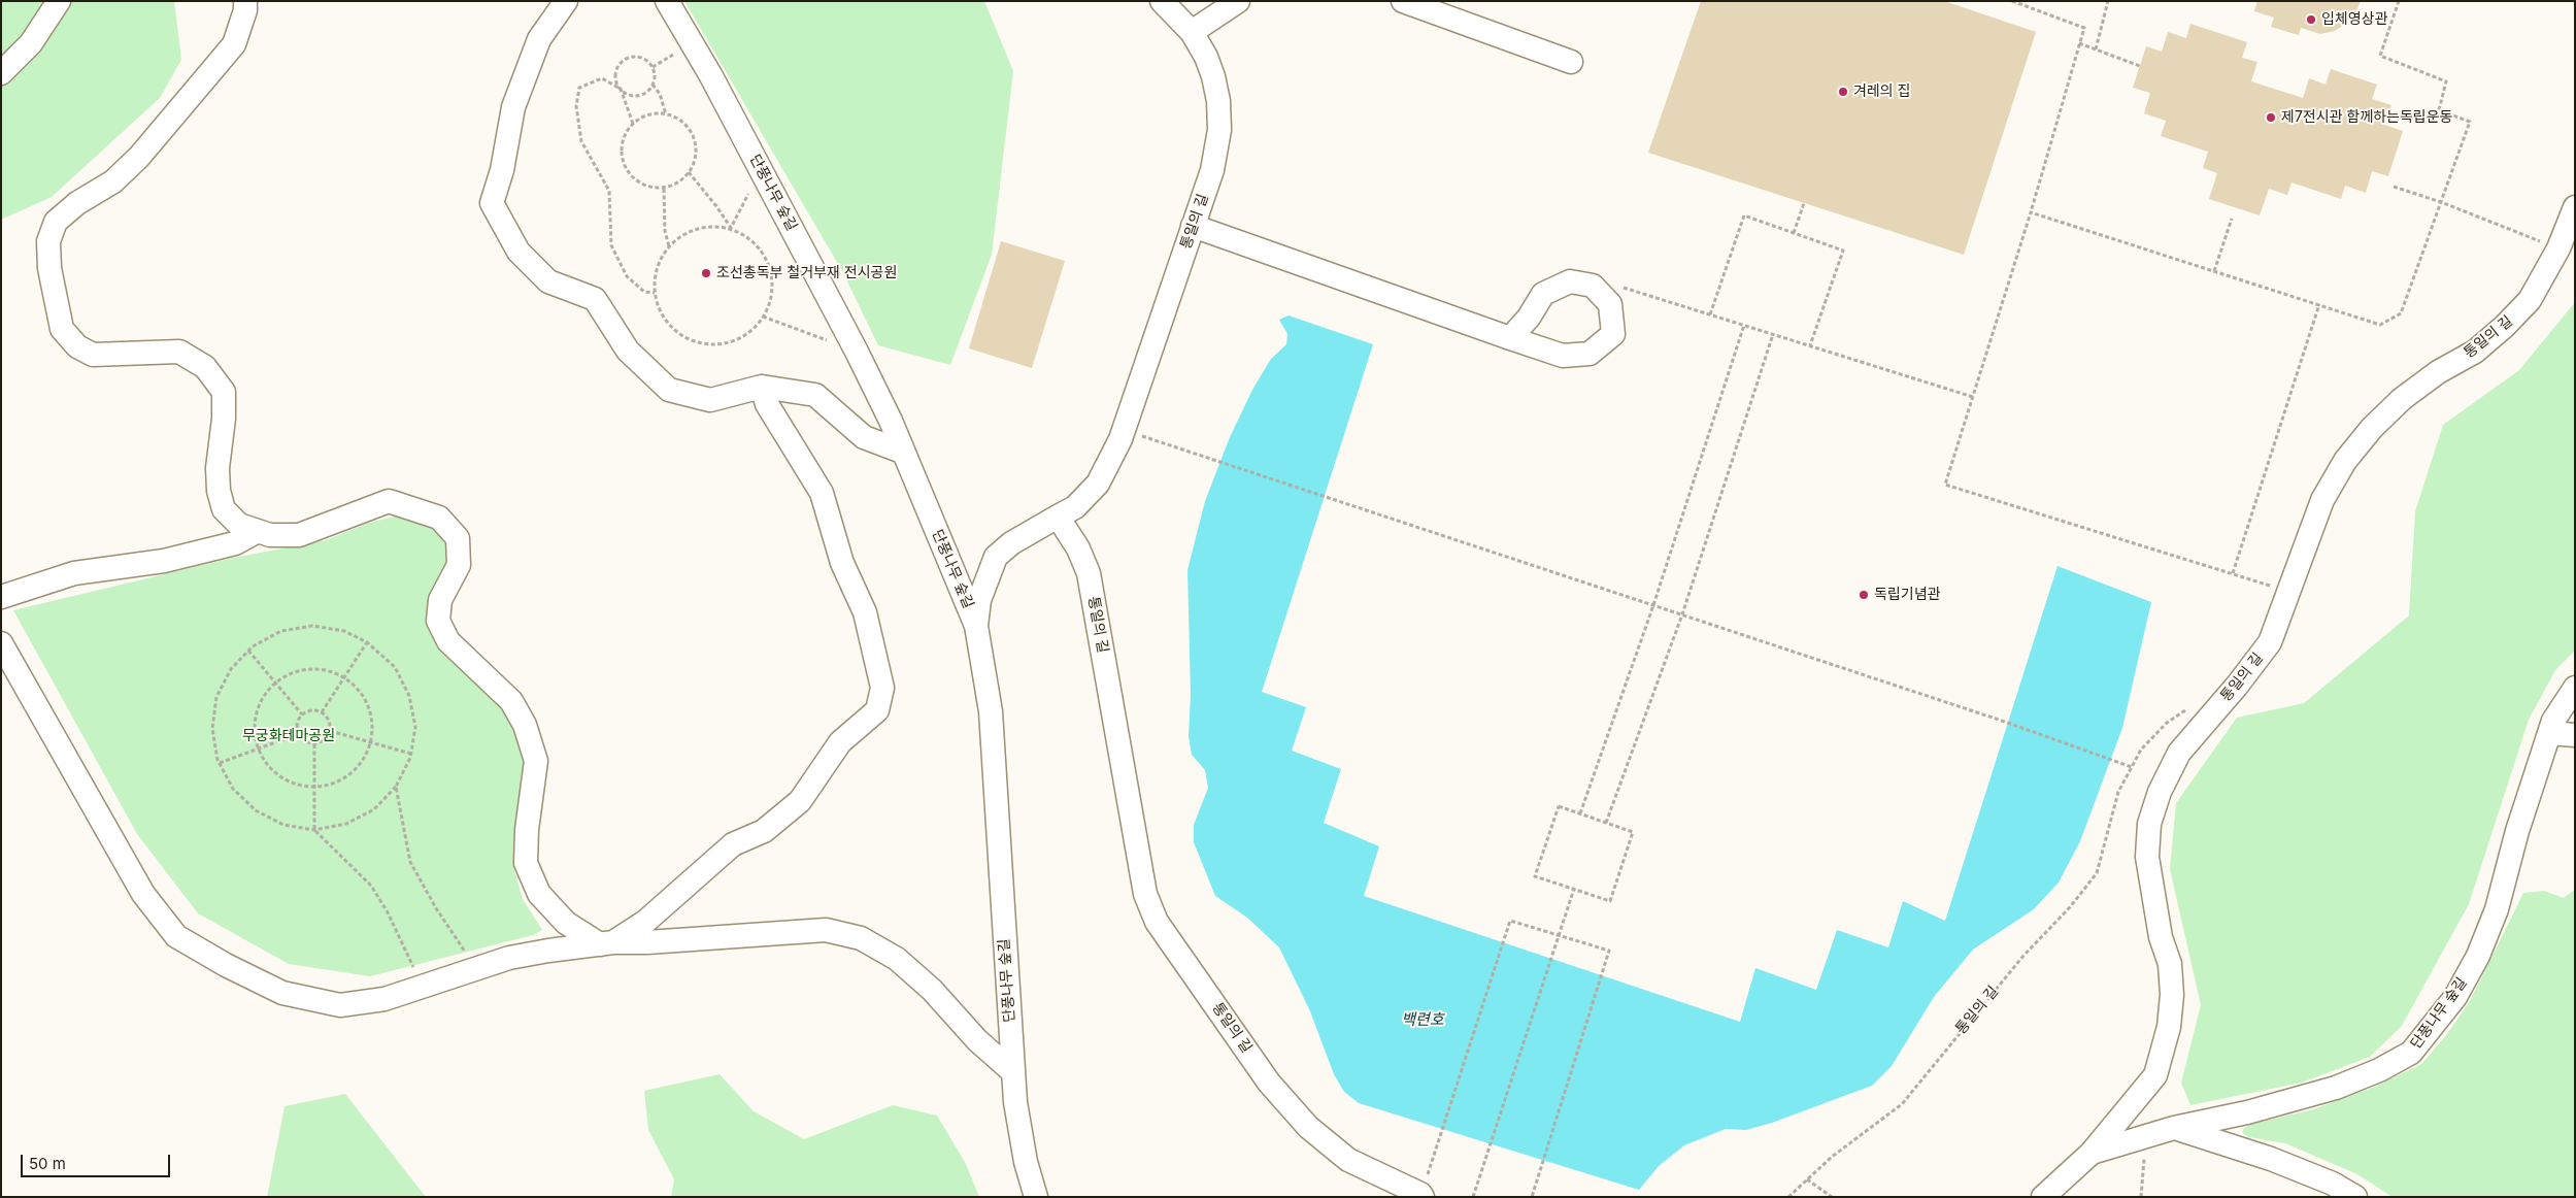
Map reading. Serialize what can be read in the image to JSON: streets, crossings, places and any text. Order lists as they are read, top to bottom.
{
  "streets": {
    "street": ["단풍나무 숲길", "통일의 길"]
  },
  "water": ["백련호"],
  "parks": ["무궁화테마공원"],
  "places": [
    "입체영상관",
    "겨레의 집",
    "제7전시관 함께하는독립운동",
    "조선총독부 철거부재 전시공원",
    "독립기념관"
  ],
  "scale_bar": "50 m"
}
